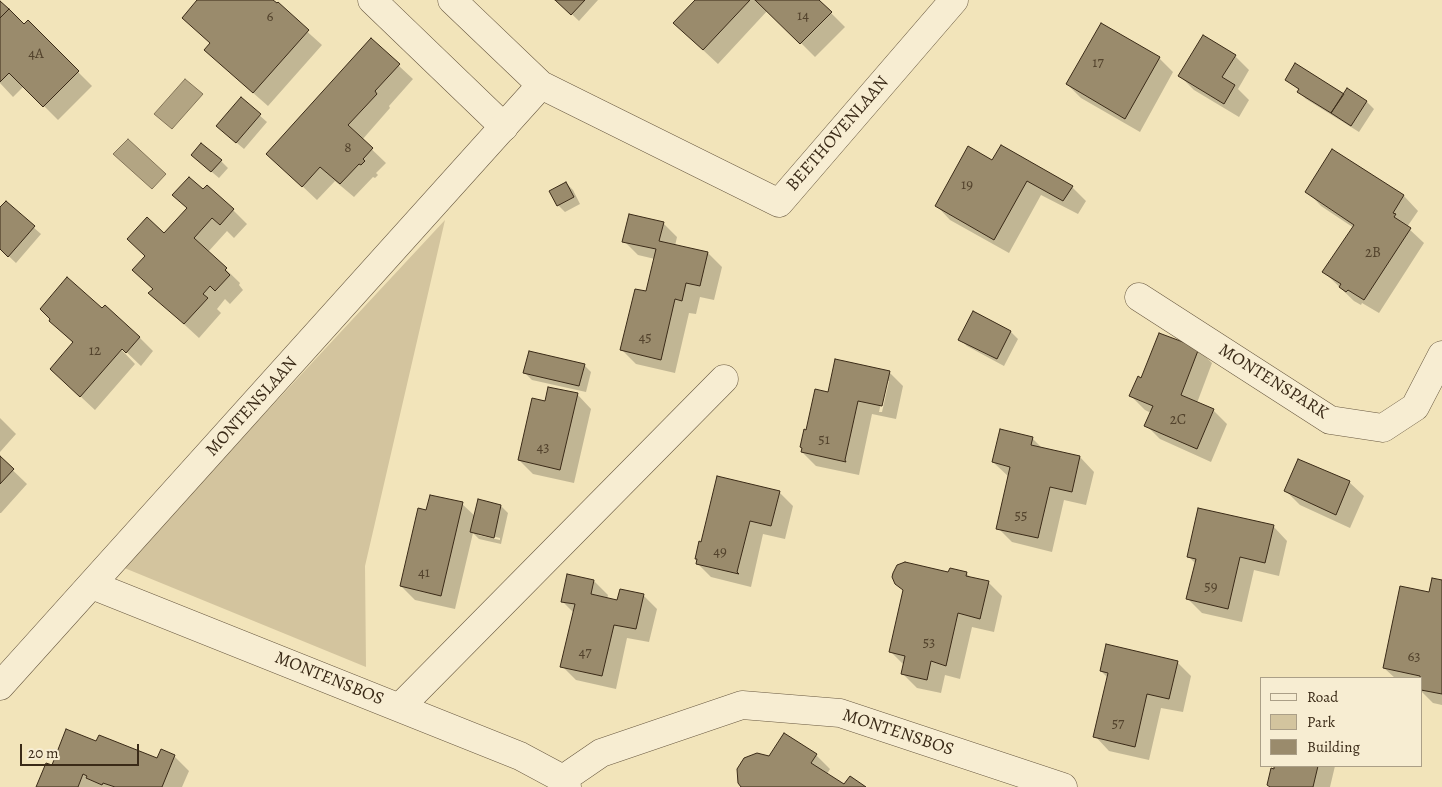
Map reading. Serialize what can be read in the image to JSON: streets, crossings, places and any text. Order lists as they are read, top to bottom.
{
  "streets": {
    "street": [
      "BEETHOVENLAAN",
      "MONTENSPARK",
      "MONTENSLAAN",
      "MONTENSBOS"
    ]
  },
  "crossings": [
    ["BEETHOVENLAAN", "MONTENSLAAN"],
    ["MONTENSLAAN", "MONTENSBOS"]
  ],
  "house_numbers": [
    "14",
    "6",
    "4A",
    "17",
    "8",
    "19",
    "2B",
    "45",
    "12",
    "2C",
    "51",
    "43",
    "55",
    "49",
    "41",
    "59",
    "53",
    "47",
    "63",
    "57"
  ],
  "legend": ["Road", "Park", "Building"],
  "scale_bar": "20 m"
}
